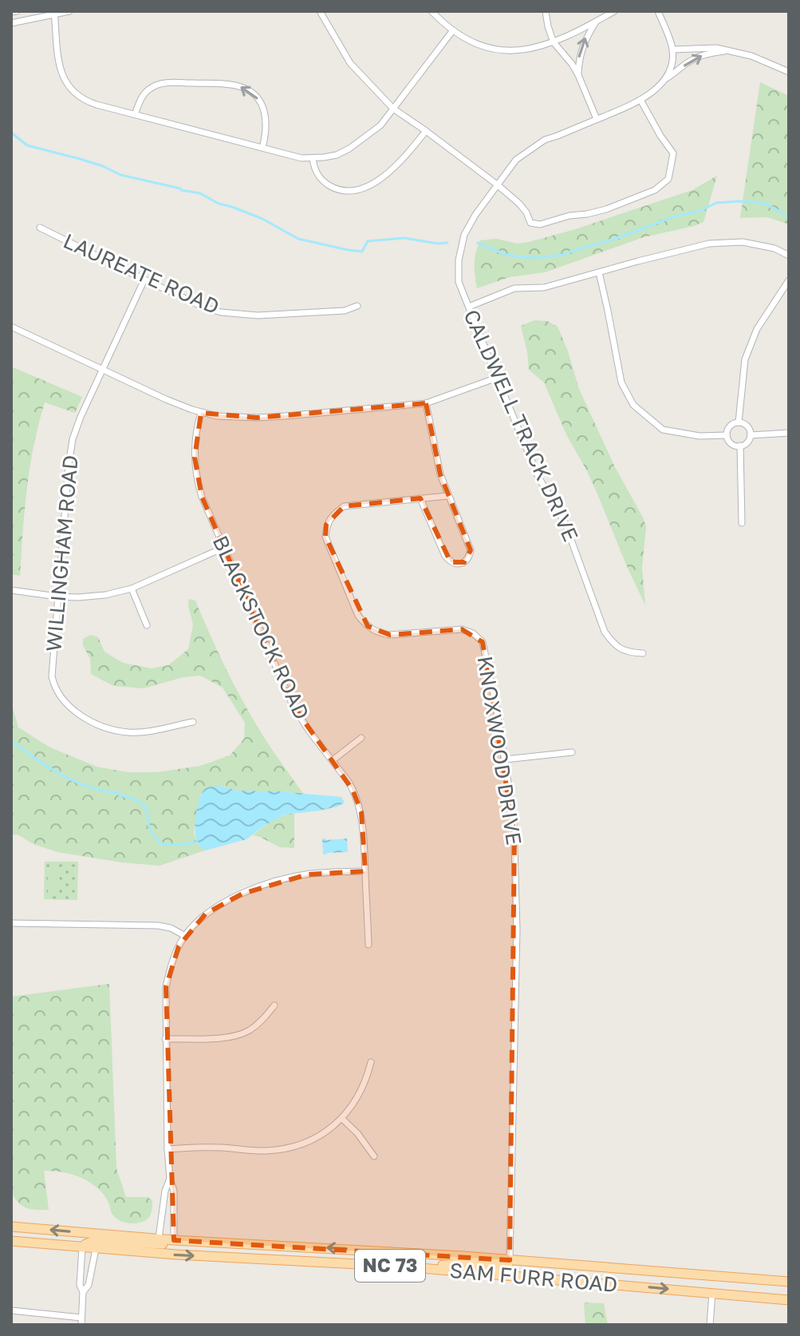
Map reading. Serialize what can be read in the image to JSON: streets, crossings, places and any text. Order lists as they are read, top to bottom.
{
  "streets": {
    "main road": ["NC 73", "SAM FURR ROAD"],
    "street": [
      "LAUREATE ROAD",
      "CALDWELL TRACK DRIVE",
      "WILLINGHAM ROAD",
      "BLACKSTOCK ROAD",
      "KNOXWOOD DRIVE"
    ]
  },
  "crossings": [
    ["LAUREATE ROAD", "WILLINGHAM ROAD"],
    ["KNOXWOOD DRIVE", "SAM FURR ROAD"]
  ]
}
